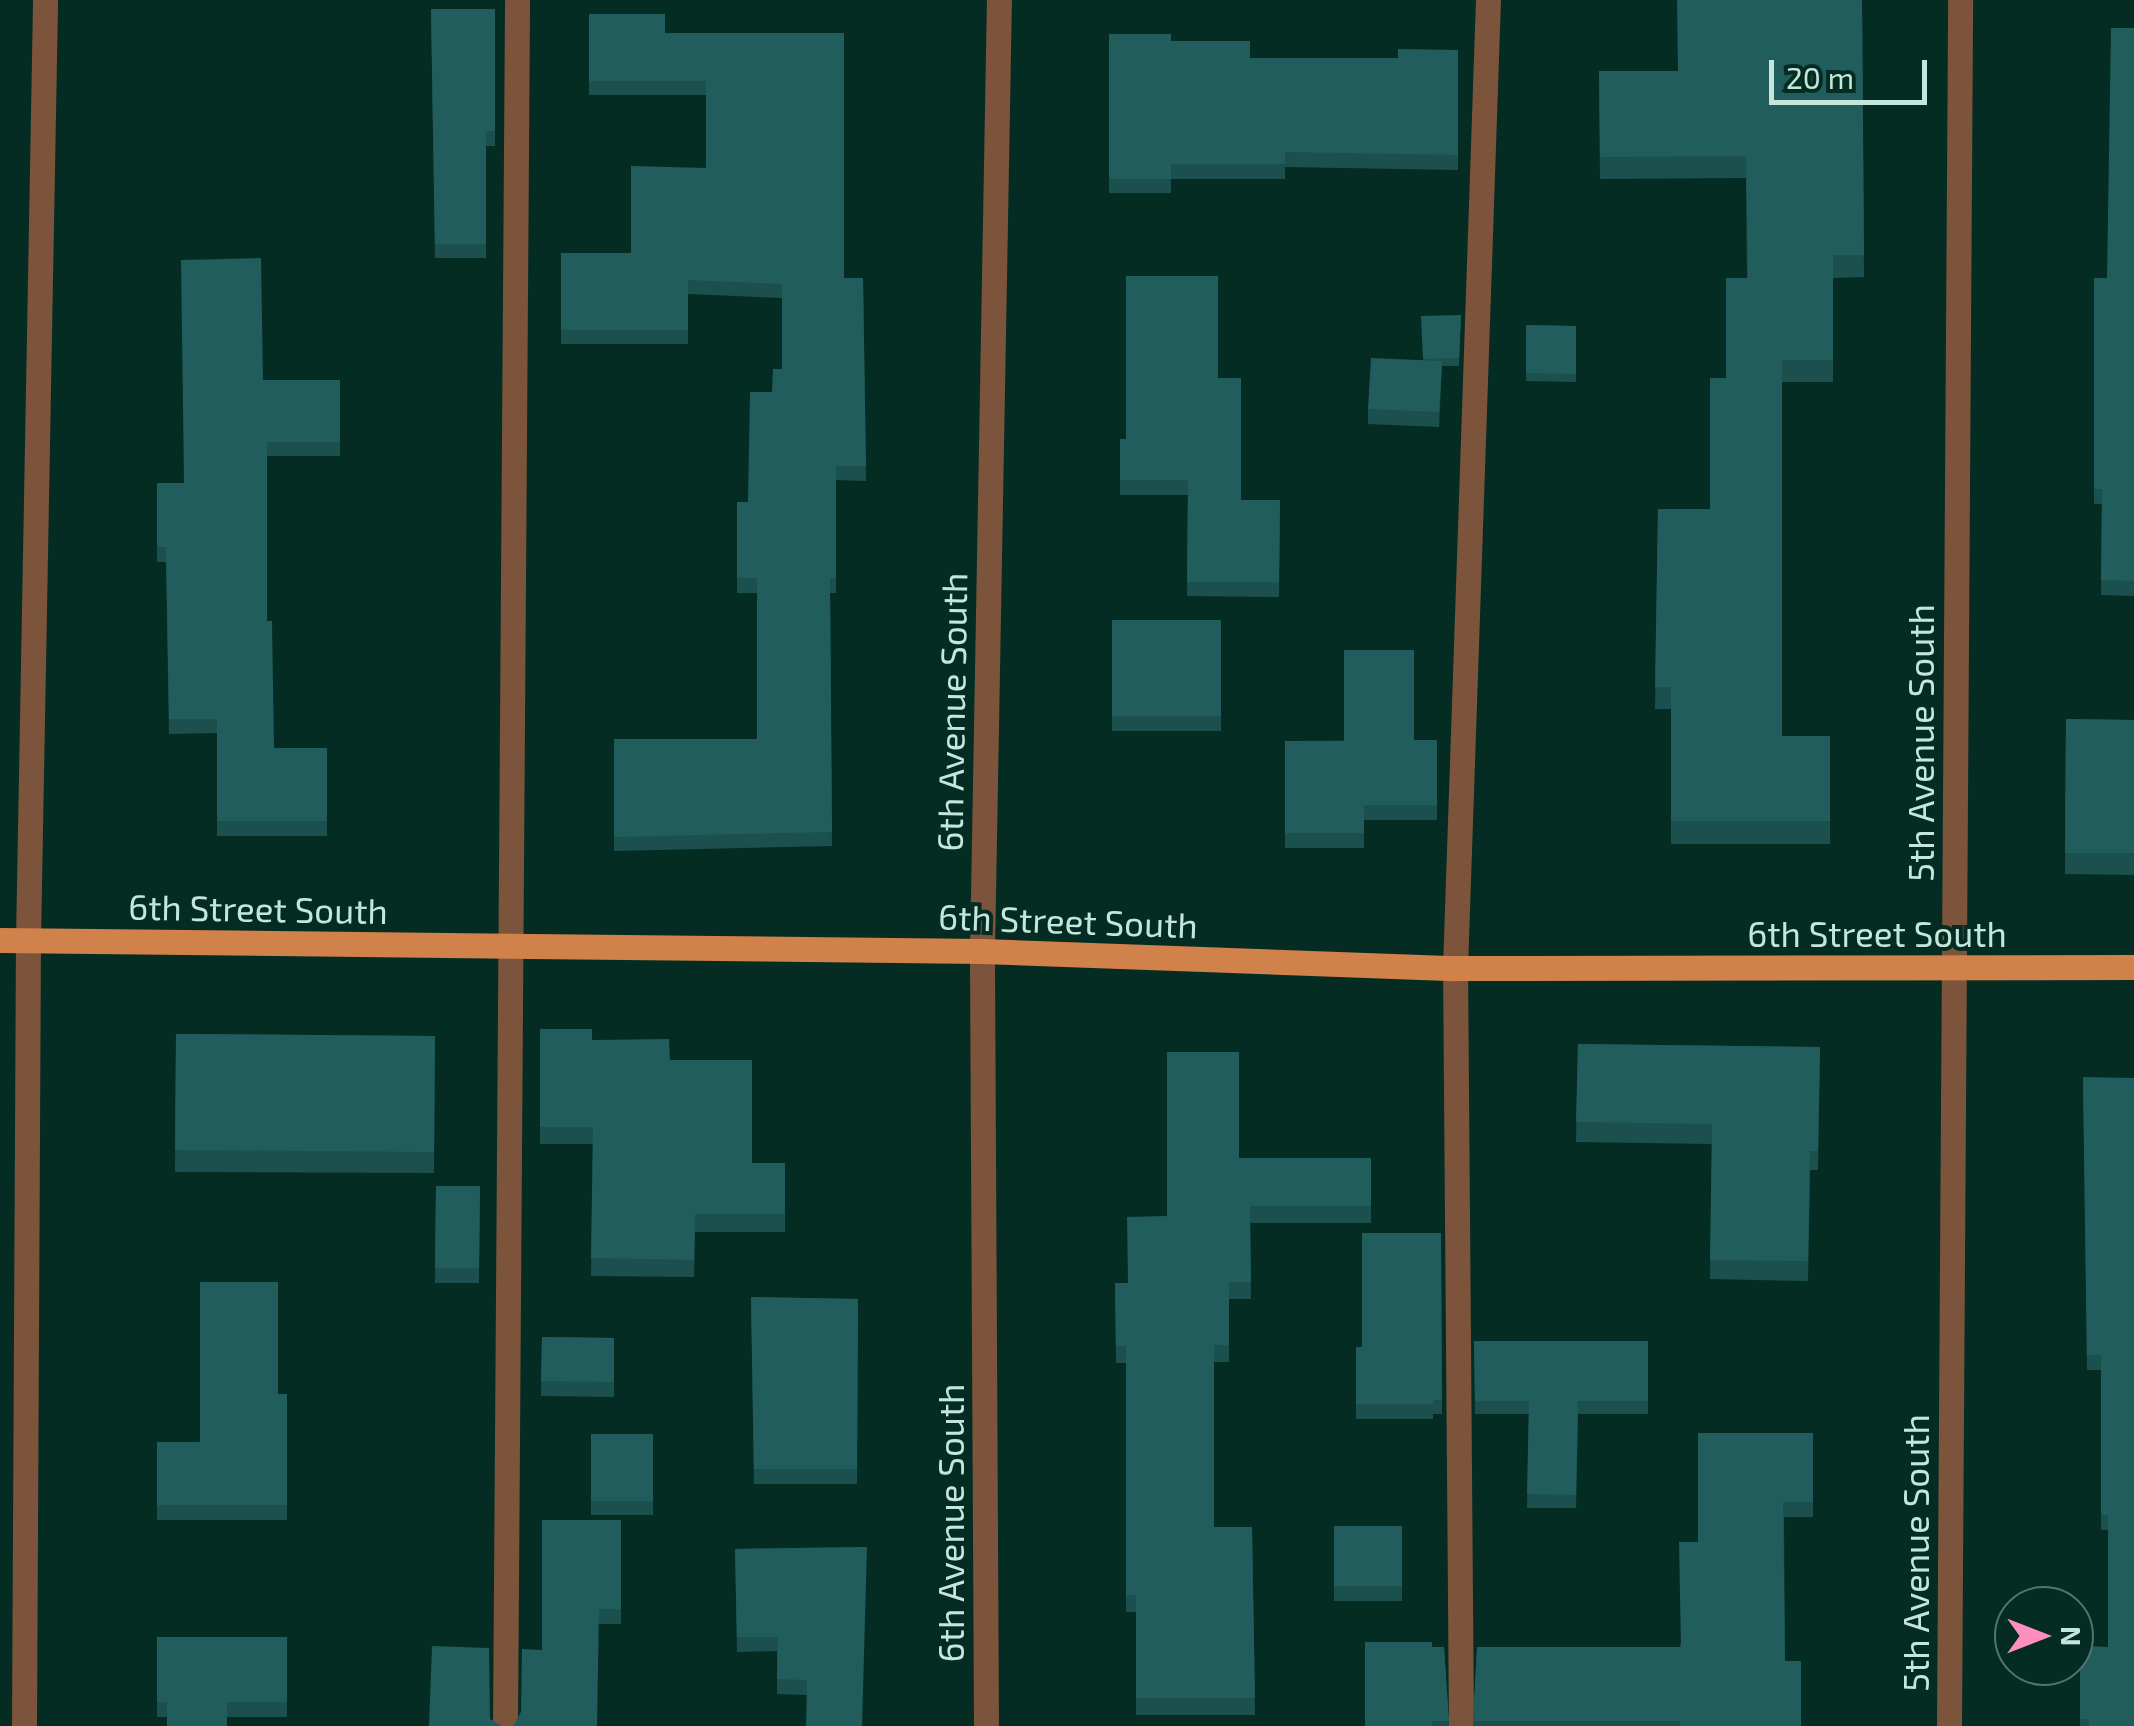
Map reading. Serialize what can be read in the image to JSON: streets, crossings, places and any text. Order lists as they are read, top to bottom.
{
  "streets": {
    "main road": ["6th Street South"],
    "street": ["6th Avenue South", "5th Avenue South"]
  },
  "crossings": [
    ["6th Avenue South", "6th Street South"],
    ["5th Avenue South", "6th Street South"]
  ],
  "scale_bar": "20 m",
  "north": "right"
}
